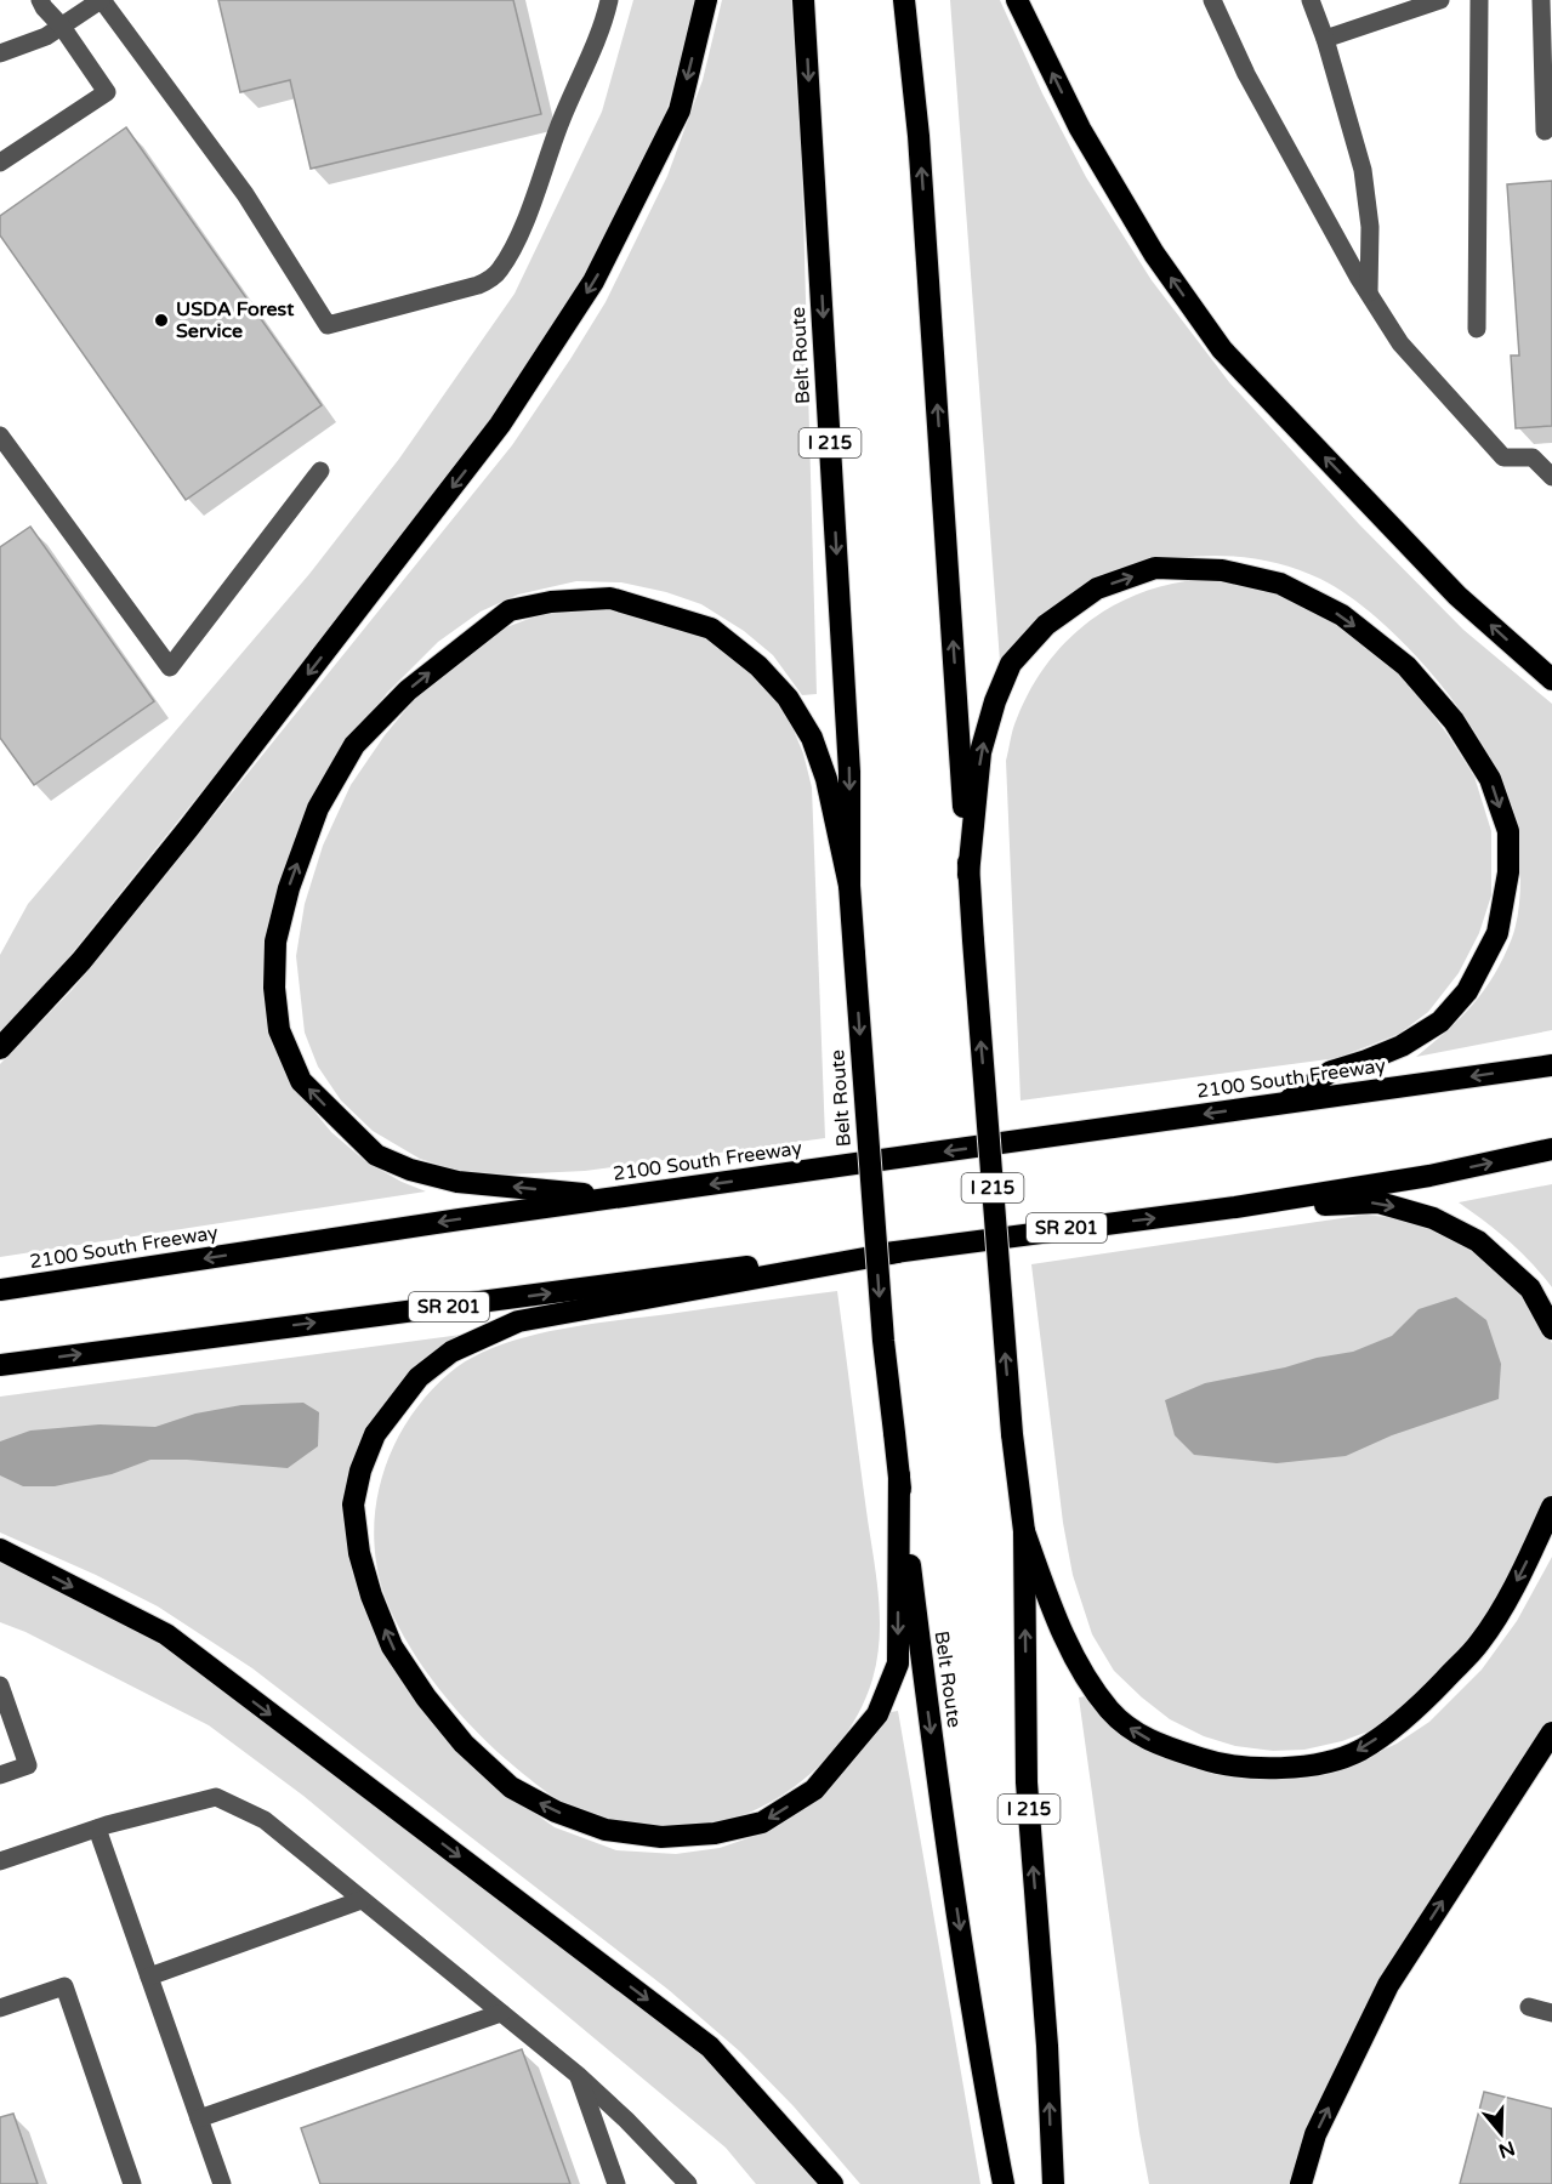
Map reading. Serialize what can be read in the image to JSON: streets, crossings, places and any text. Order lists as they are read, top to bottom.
{
  "streets": {
    "highway": [
      "Belt Route",
      "I 215",
      "2100 South Freeway",
      "SR 201"
    ]
  },
  "places": ["USDA Forest Service"],
  "north": "bottom"
}
